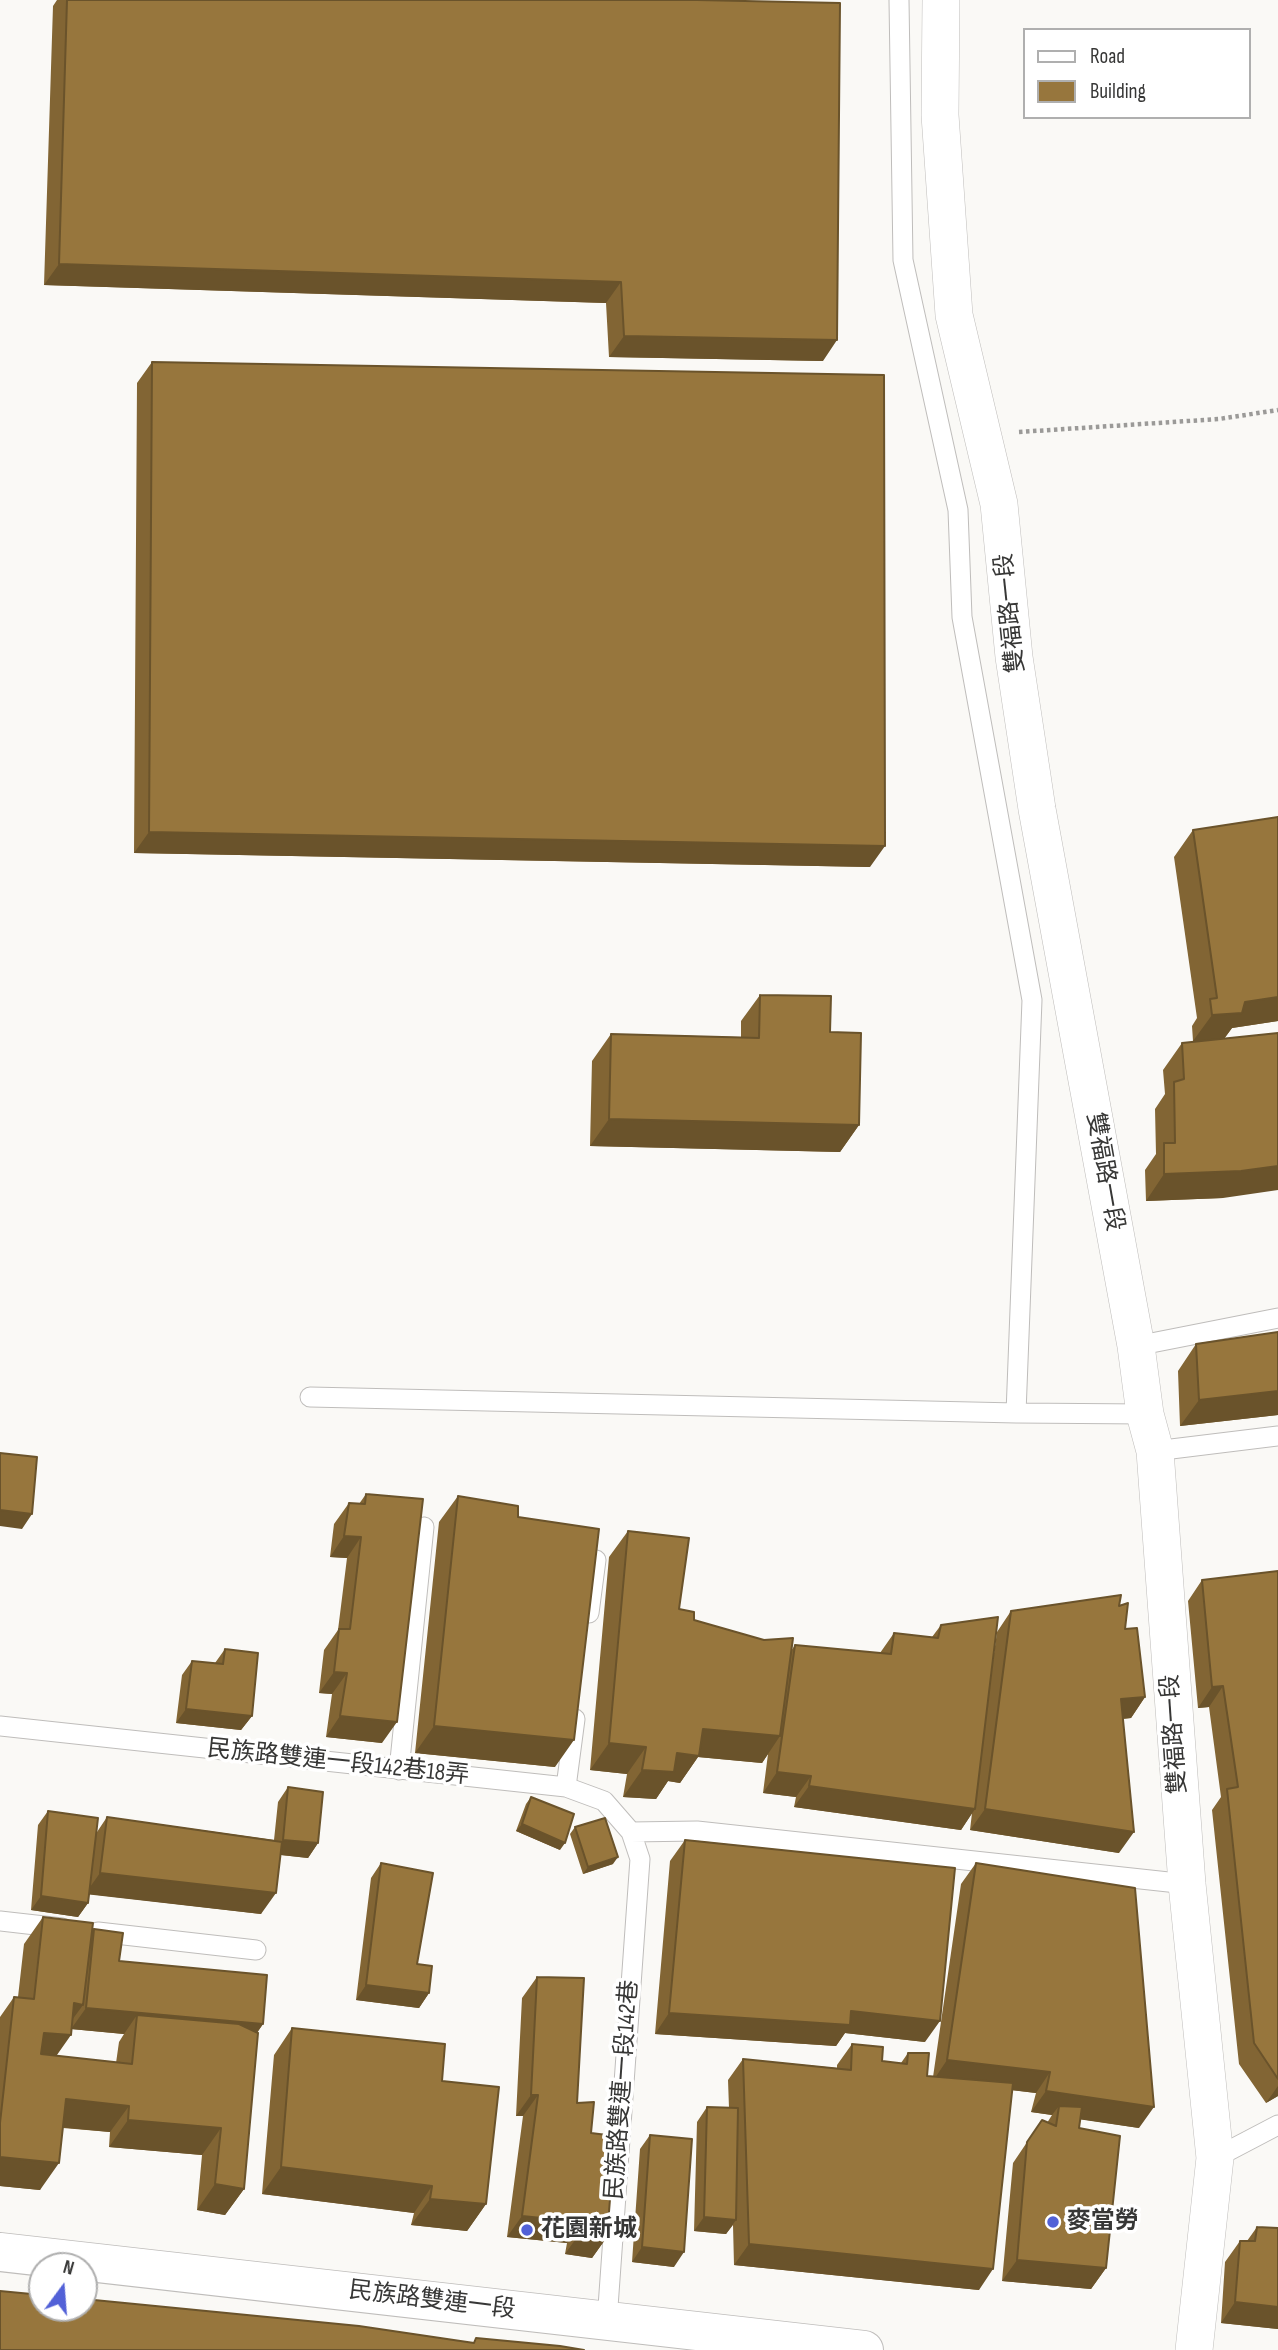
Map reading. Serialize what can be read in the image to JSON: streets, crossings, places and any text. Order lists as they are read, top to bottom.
{
  "streets": {
    "main road": ["民族路雙連一段"],
    "street": ["雙福路一段"],
    "lane": ["民族路雙連一段142巷18弄", "民族路雙連一段142巷"]
  },
  "crossings": [
    ["民族路雙連一段142巷18弄", "民族路雙連一段142巷"],
    ["民族路雙連一段142巷", "民族路雙連一段"]
  ],
  "places": ["麥當勞", "花園新城"],
  "legend": ["Road", "Building"],
  "north": "top"
}
